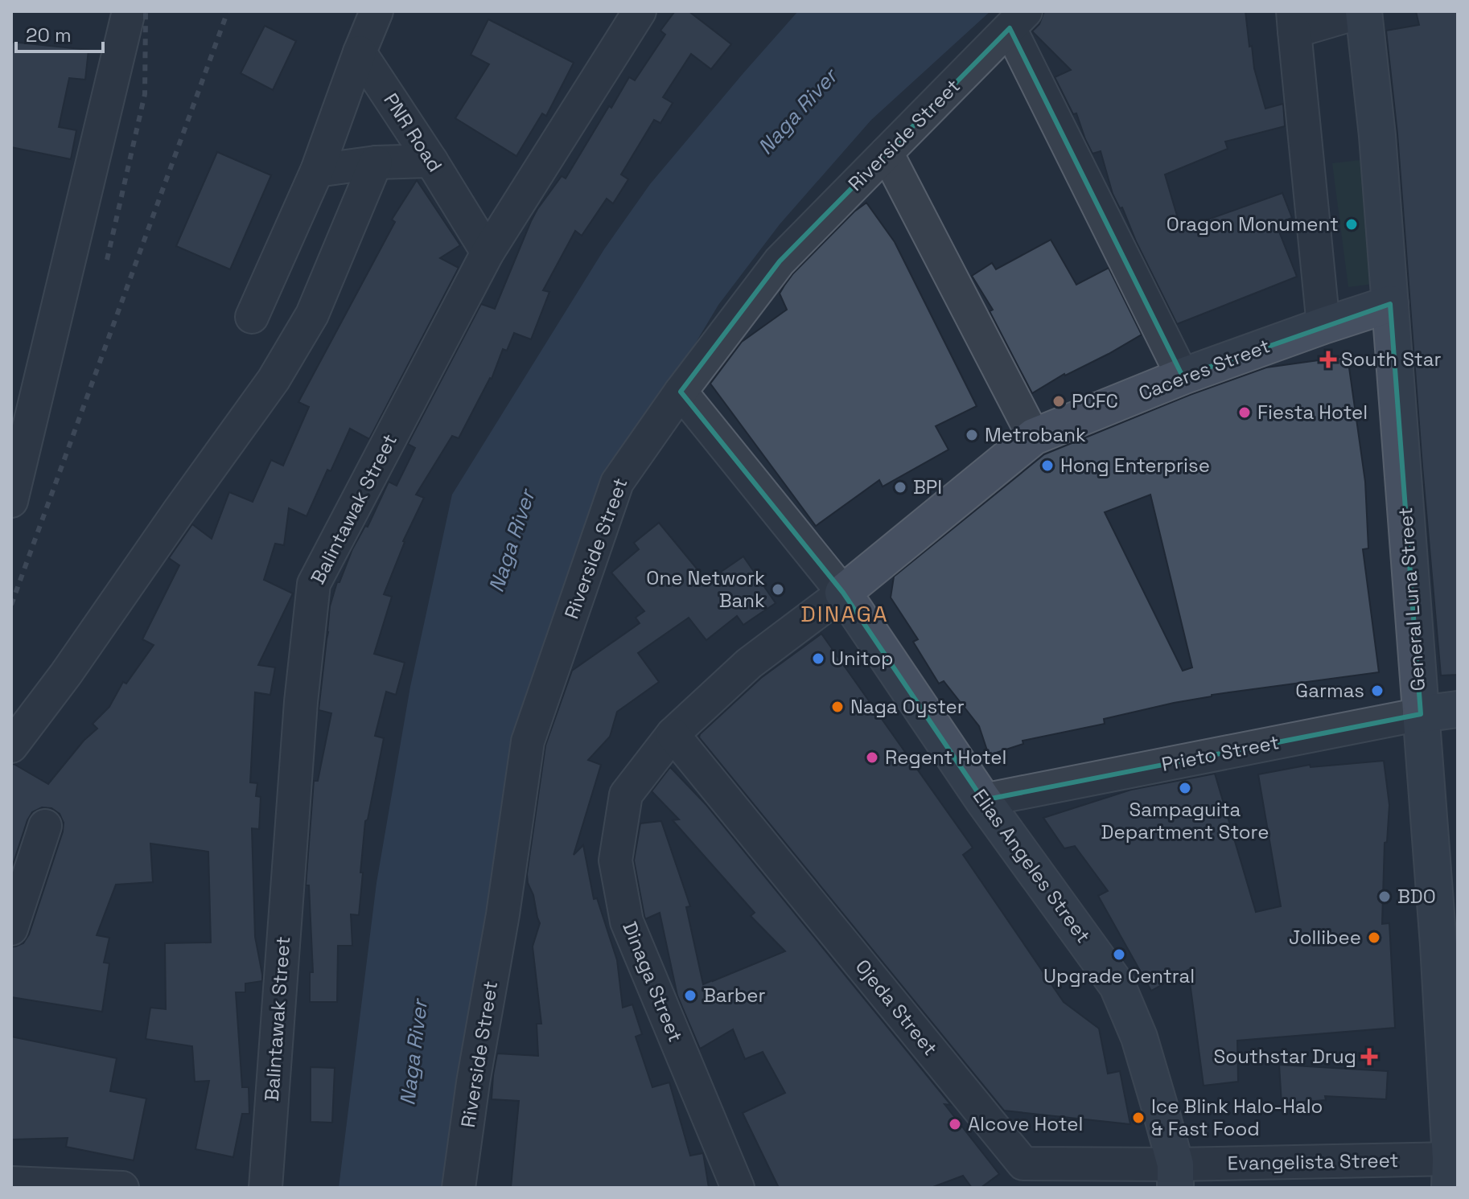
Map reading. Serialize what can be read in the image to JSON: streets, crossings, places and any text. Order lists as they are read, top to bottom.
{
  "streets": {
    "main road": [
      "Caceres Street",
      "General Luna Street",
      "Prieto Street",
      "Elias Angeles Street"
    ],
    "street": [
      "PNR Road",
      "Riverside Street",
      "Balintawak Street",
      "Dinaga Street",
      "Ojeda Street",
      "Evangelista Street"
    ]
  },
  "crossings": [
    ["PNR Road", "Balintawak Street"],
    ["Riverside Street", "Elias Angeles Street"],
    ["Caceres Street", "General Luna Street"],
    ["Caceres Street", "Elias Angeles Street"],
    ["Caceres Street", "Dinaga Street"],
    ["General Luna Street", "Prieto Street"],
    ["General Luna Street", "Evangelista Street"],
    ["Prieto Street", "Elias Angeles Street"],
    ["Elias Angeles Street", "Dinaga Street"],
    ["Elias Angeles Street", "Ojeda Street"],
    ["Elias Angeles Street", "Evangelista Street"],
    ["Dinaga Street", "Ojeda Street"],
    ["Ojeda Street", "Evangelista Street"]
  ],
  "districts": ["DINAGA"],
  "water": ["Naga River"],
  "places": {
    "other": [
      "Oragon Monument",
      "PCFC",
      "Fiesta Hotel",
      "Metrobank",
      "Hong Enterprise",
      "BPI",
      "One Network Bank",
      "Unitop",
      "Garmas",
      "Naga Oyster",
      "Regent Hotel",
      "Sampaguita Department Store",
      "BDO",
      "Jollibee",
      "Upgrade Central",
      "Barber",
      "Ice Blink Halo-Halo & Fast Food",
      "Alcove Hotel"
    ],
    "health": ["South Star", "Southstar Drug"]
  },
  "scale_bar": "20 m"
}
